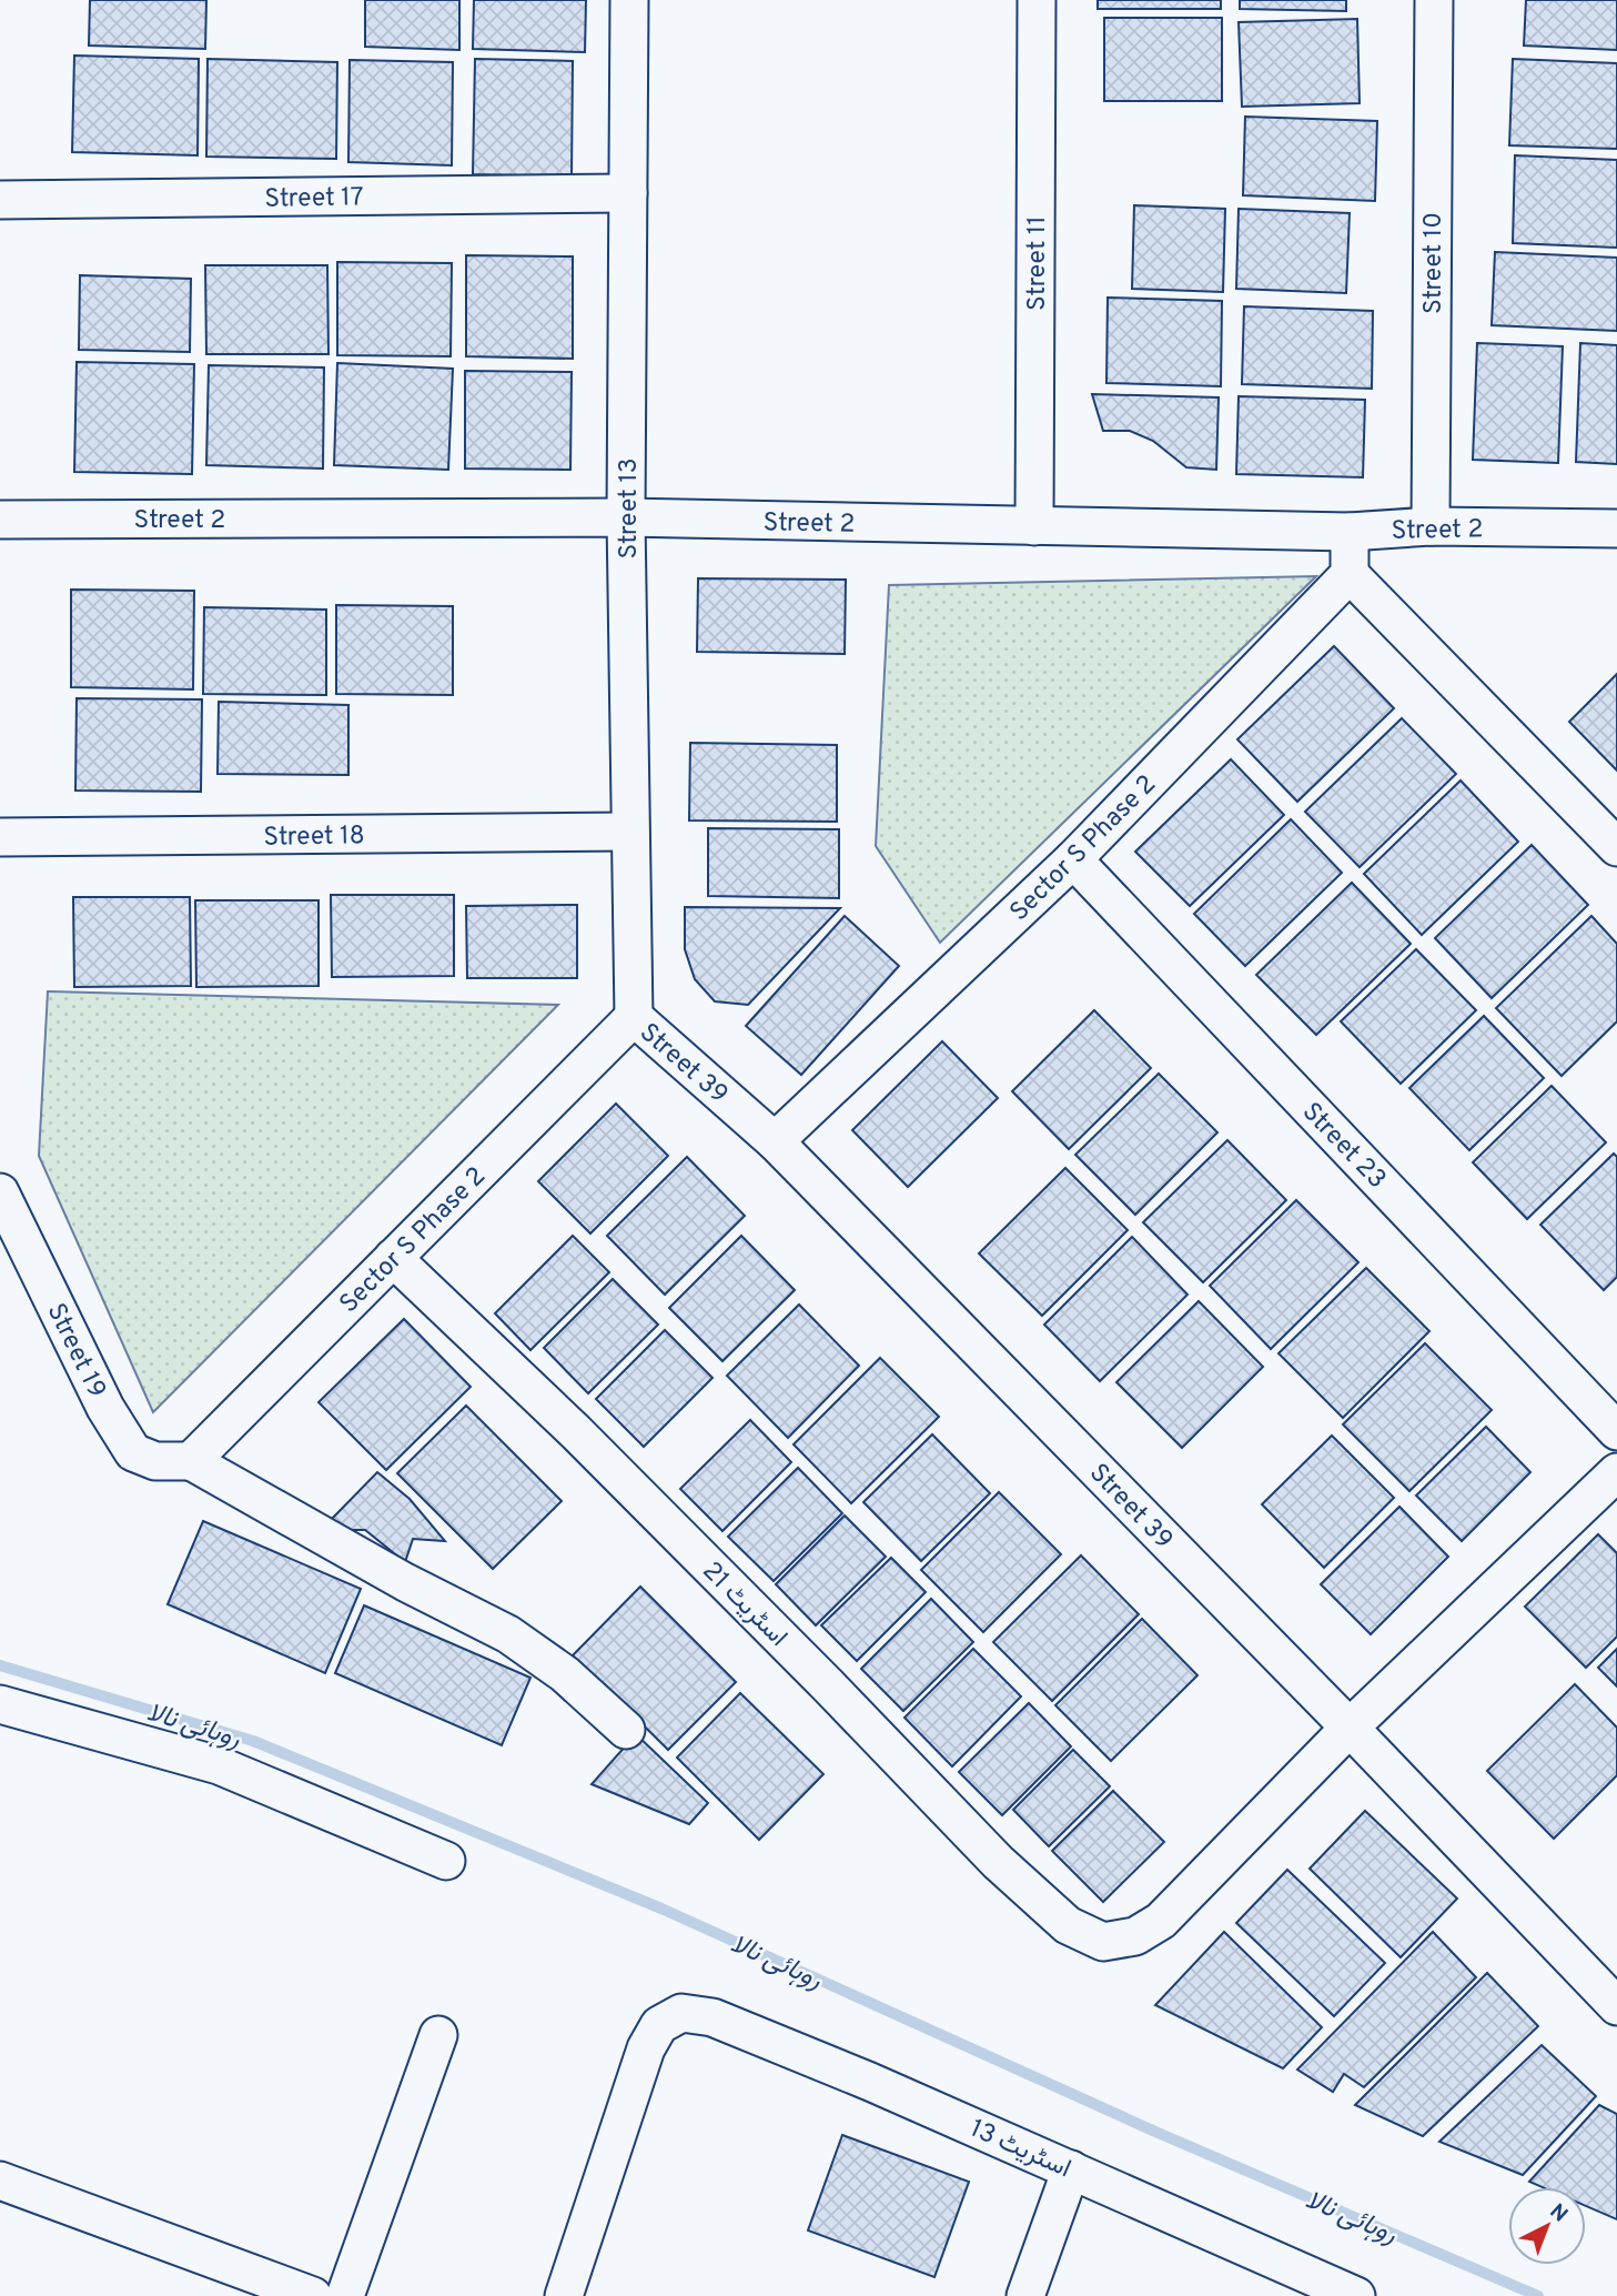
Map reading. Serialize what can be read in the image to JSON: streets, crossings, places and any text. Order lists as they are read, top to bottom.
{
  "streets": {
    "street": [
      "Street 17",
      "Street 11",
      "Street 10",
      "Street 13",
      "Street 2",
      "Street 18",
      "Sector S Phase 2",
      "Street 39",
      "Street 23",
      "Street 19",
      "اسٹریٹ 21",
      "اسٹریٹ 13"
    ]
  },
  "crossings": [
    ["Street 17", "Street 13"],
    ["Street 11", "Street 2"],
    ["Street 10", "Street 2"],
    ["Street 13", "Street 2"],
    ["Street 13", "Street 18"],
    ["Street 13", "Sector S Phase 2"],
    ["Street 13", "Street 39"],
    ["Sector S Phase 2", "Street 39"],
    ["Sector S Phase 2", "Street 23"],
    ["Sector S Phase 2", "Street 19"],
    ["Sector S Phase 2", "اسٹریٹ 21"],
    ["Street 39", "اسٹریٹ 21"]
  ],
  "water": ["روہائی نالا"],
  "north": "top right"
}
